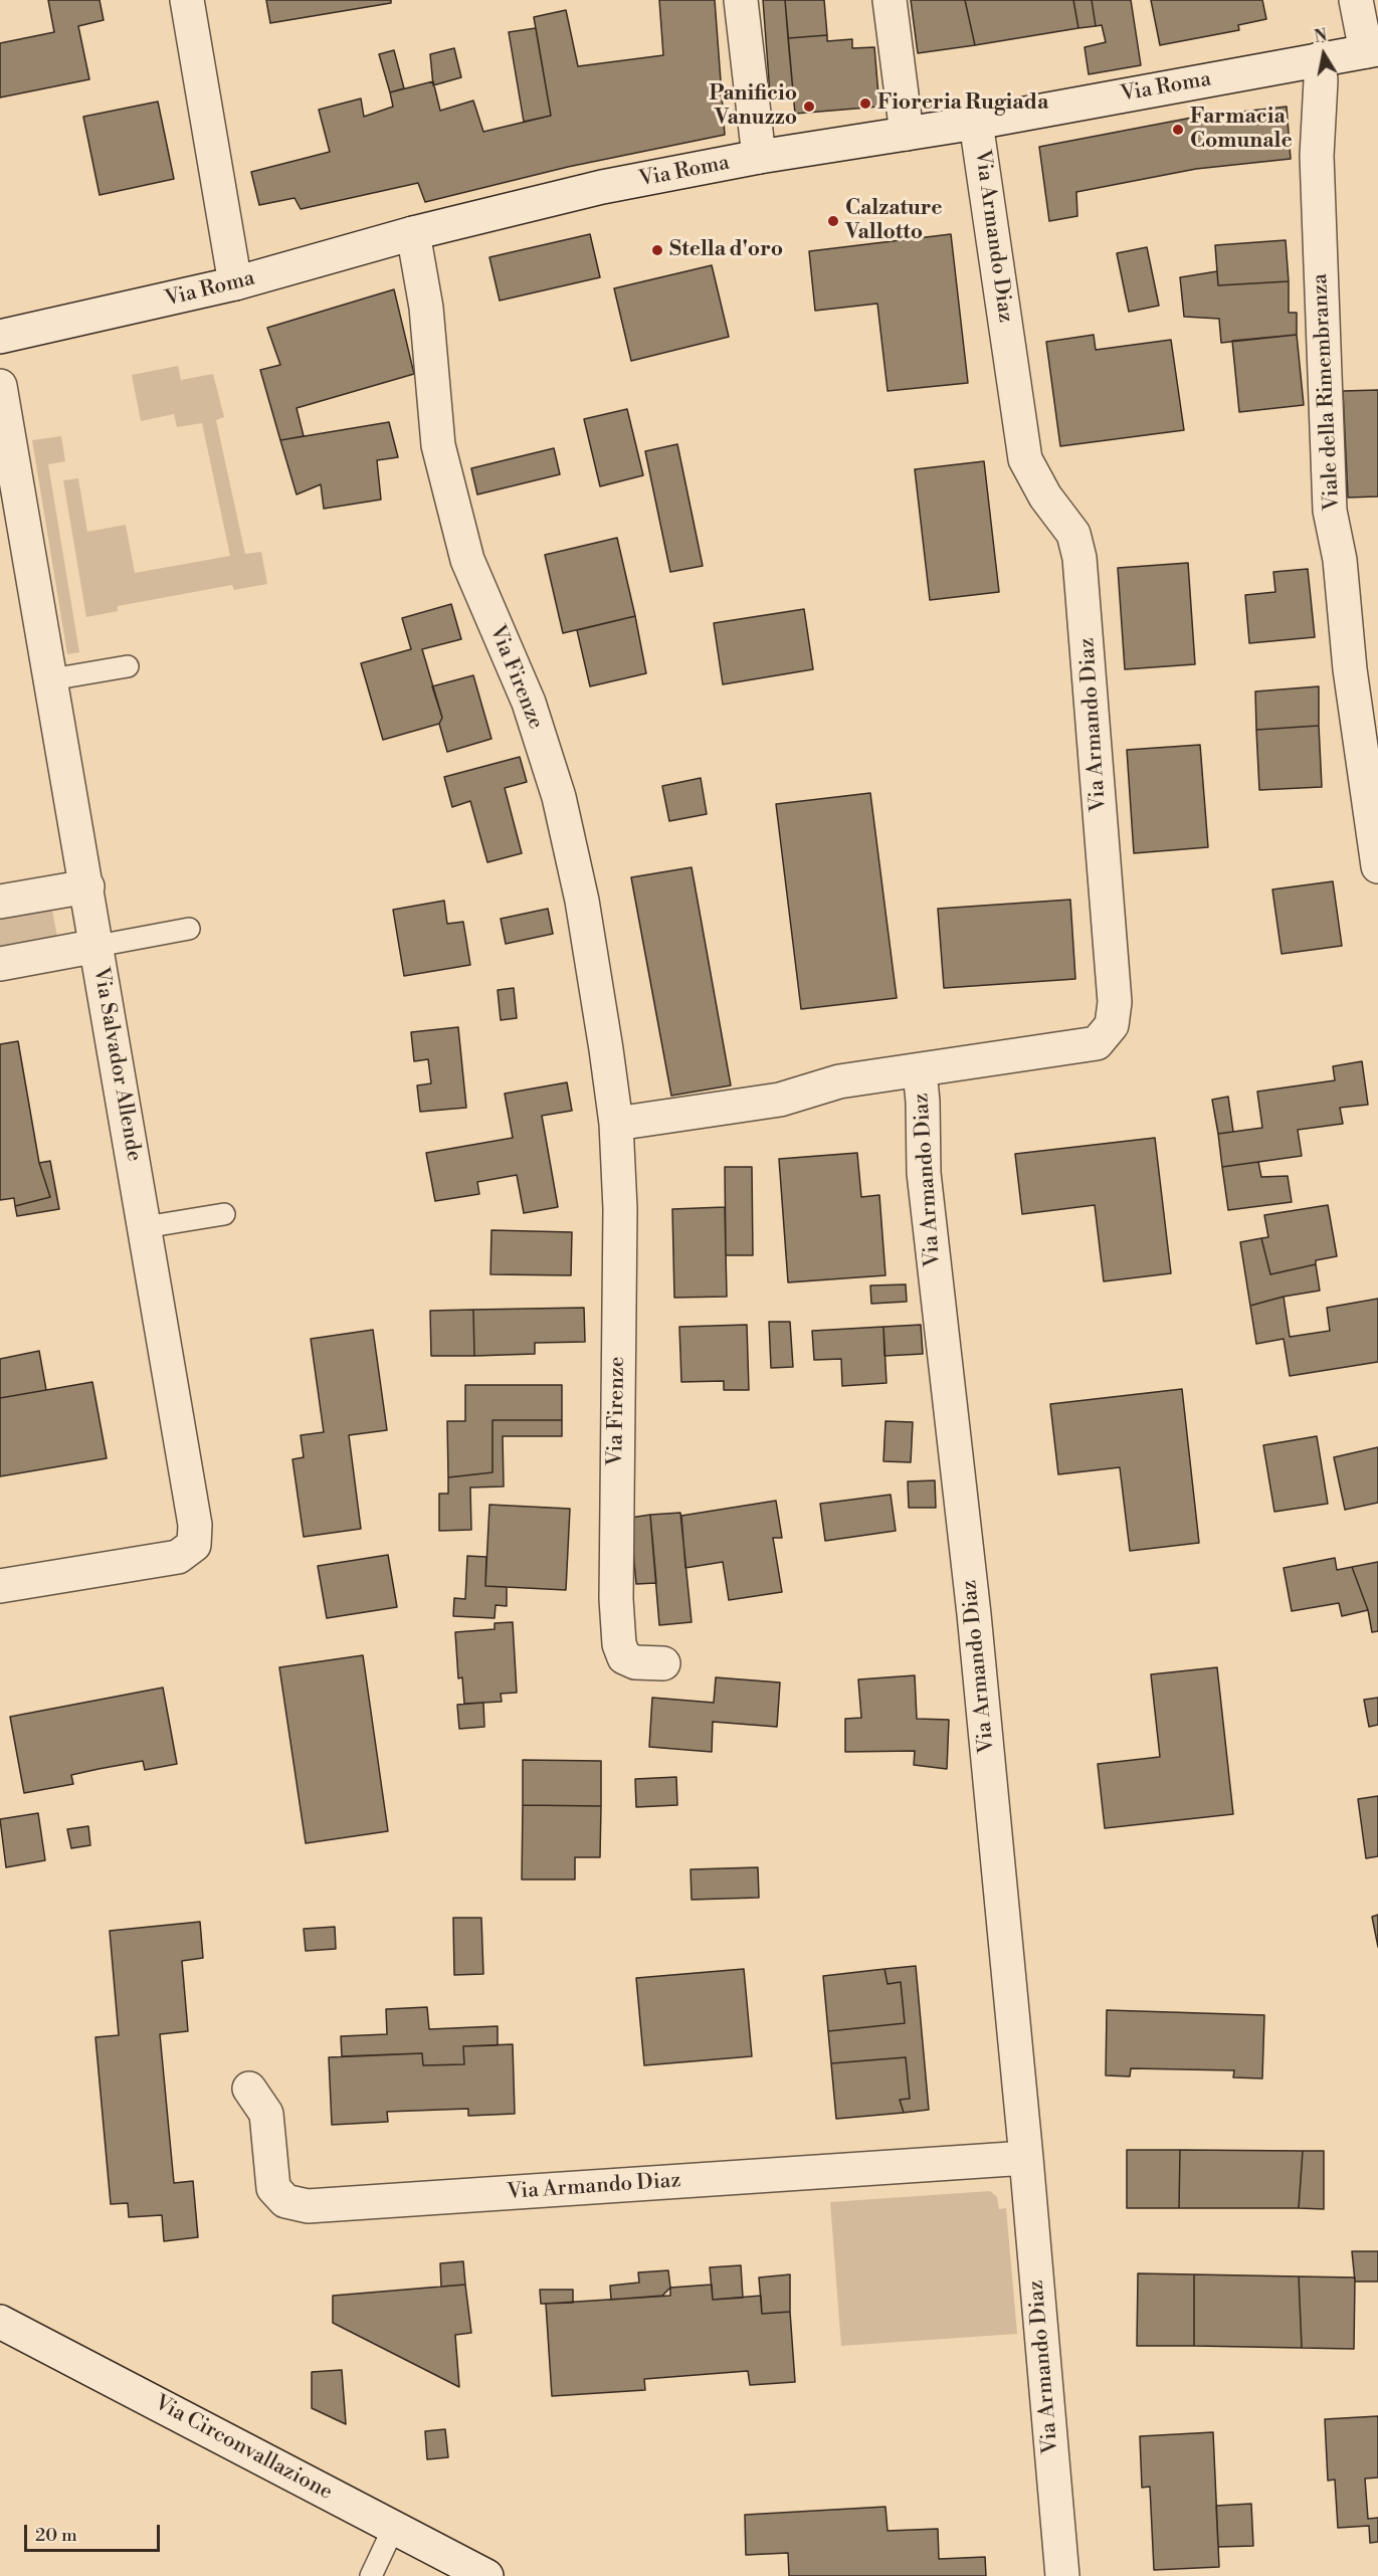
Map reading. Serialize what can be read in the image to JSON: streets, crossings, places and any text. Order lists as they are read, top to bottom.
{
  "streets": {
    "street": [
      "Via Roma",
      "Via Armando Diaz",
      "Viale della Rimembranza",
      "Via Firenze",
      "Via Salvador Allende",
      "Via Circonvallazione"
    ]
  },
  "crossings": [
    ["Via Roma", "Via Armando Diaz"],
    ["Via Roma", "Viale della Rimembranza"],
    ["Via Roma", "Via Firenze"]
  ],
  "places": [
    "Fioreria Rugiada",
    "Panificio Vanuzzo",
    "Farmacia Comunale",
    "Calzature Vallotto",
    "Stella d'oro"
  ],
  "scale_bar": "20 m",
  "north": "top"
}
